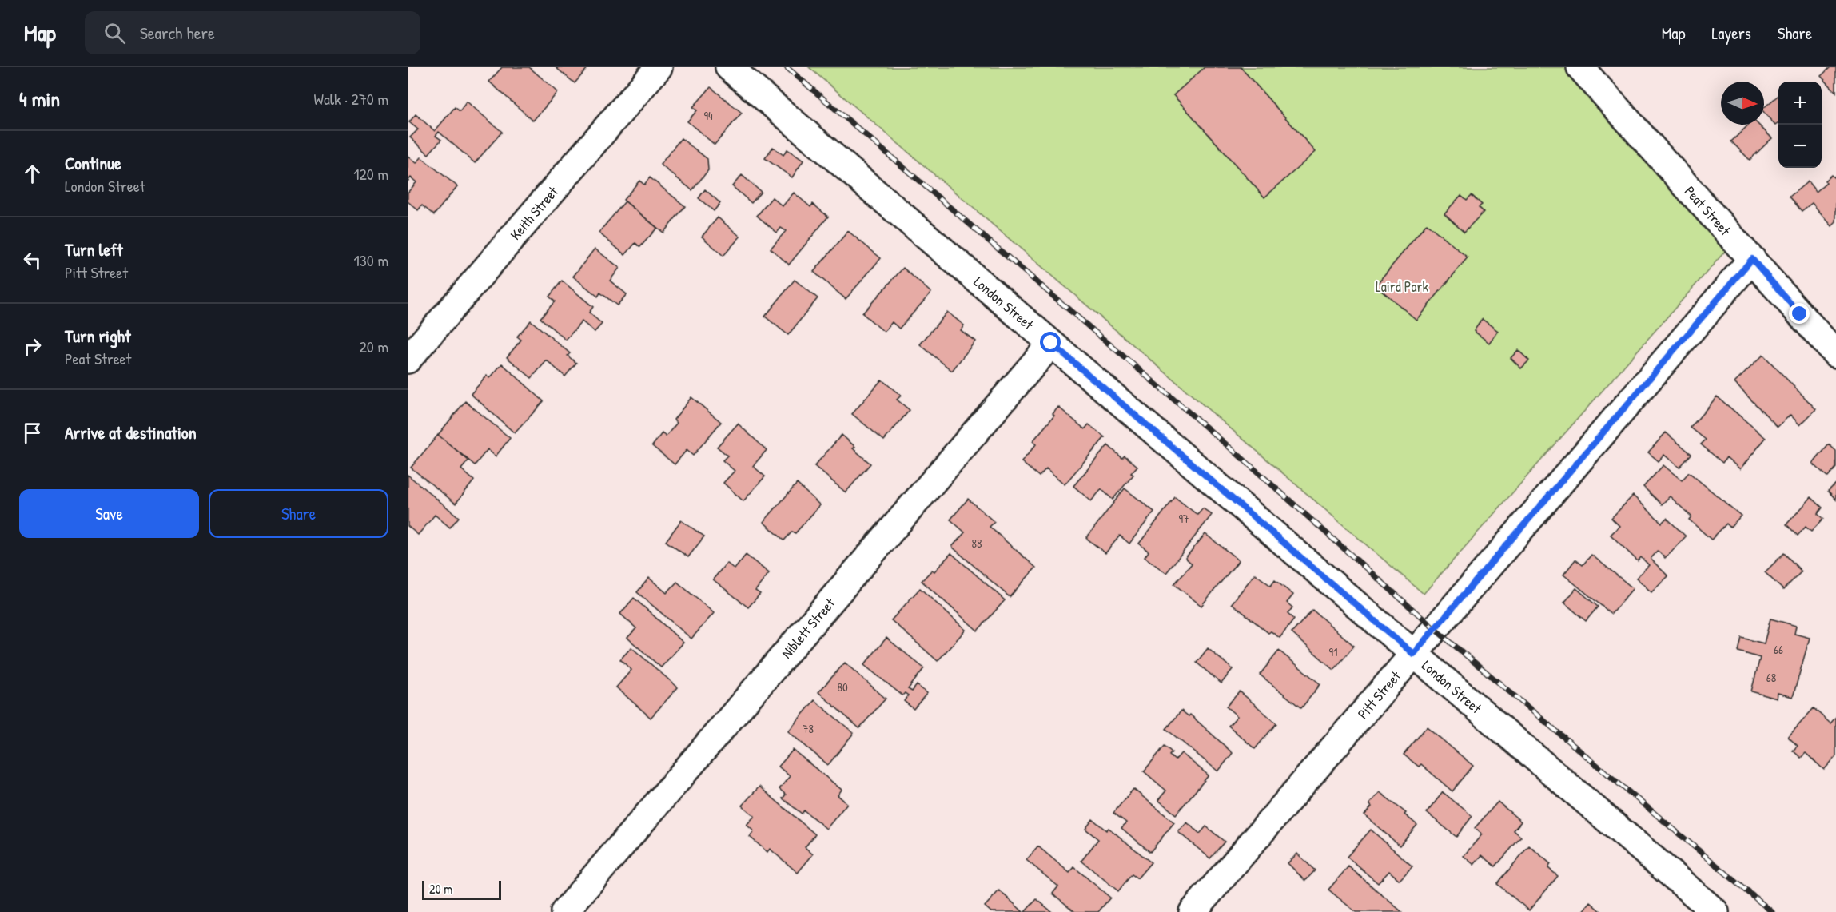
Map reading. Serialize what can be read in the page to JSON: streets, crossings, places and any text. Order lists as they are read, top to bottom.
{
  "streets": {
    "street": [
      "Peat Street",
      "Keith Street",
      "London Street",
      "Niblett Street",
      "Pitt Street"
    ]
  },
  "crossings": [
    ["Peat Street", "Pitt Street"],
    ["London Street", "Niblett Street"],
    ["London Street", "Pitt Street"]
  ],
  "parks": ["Laird Park"],
  "house_numbers": [
    "94",
    "97",
    "88",
    "66",
    "91",
    "68",
    "80",
    "78"
  ],
  "scale_bar": "20 m",
  "north": "right",
  "page": {
    "header": "Map",
    "search": "Search here",
    "nav": ["Map", "Layers", "Share"],
    "heading": ["4 min", "Walk · 270 m"],
    "map_buttons": ["+", "−"],
    "list": [
      ["Continue", "London Street", "120 m"],
      ["Turn left", "Pitt Street", "130 m"],
      ["Turn right", "Peat Street", "20 m"],
      "Arrive at destination"
    ],
    "buttons": ["Save", "Share"],
    "scale": "20 m"
  }
}
